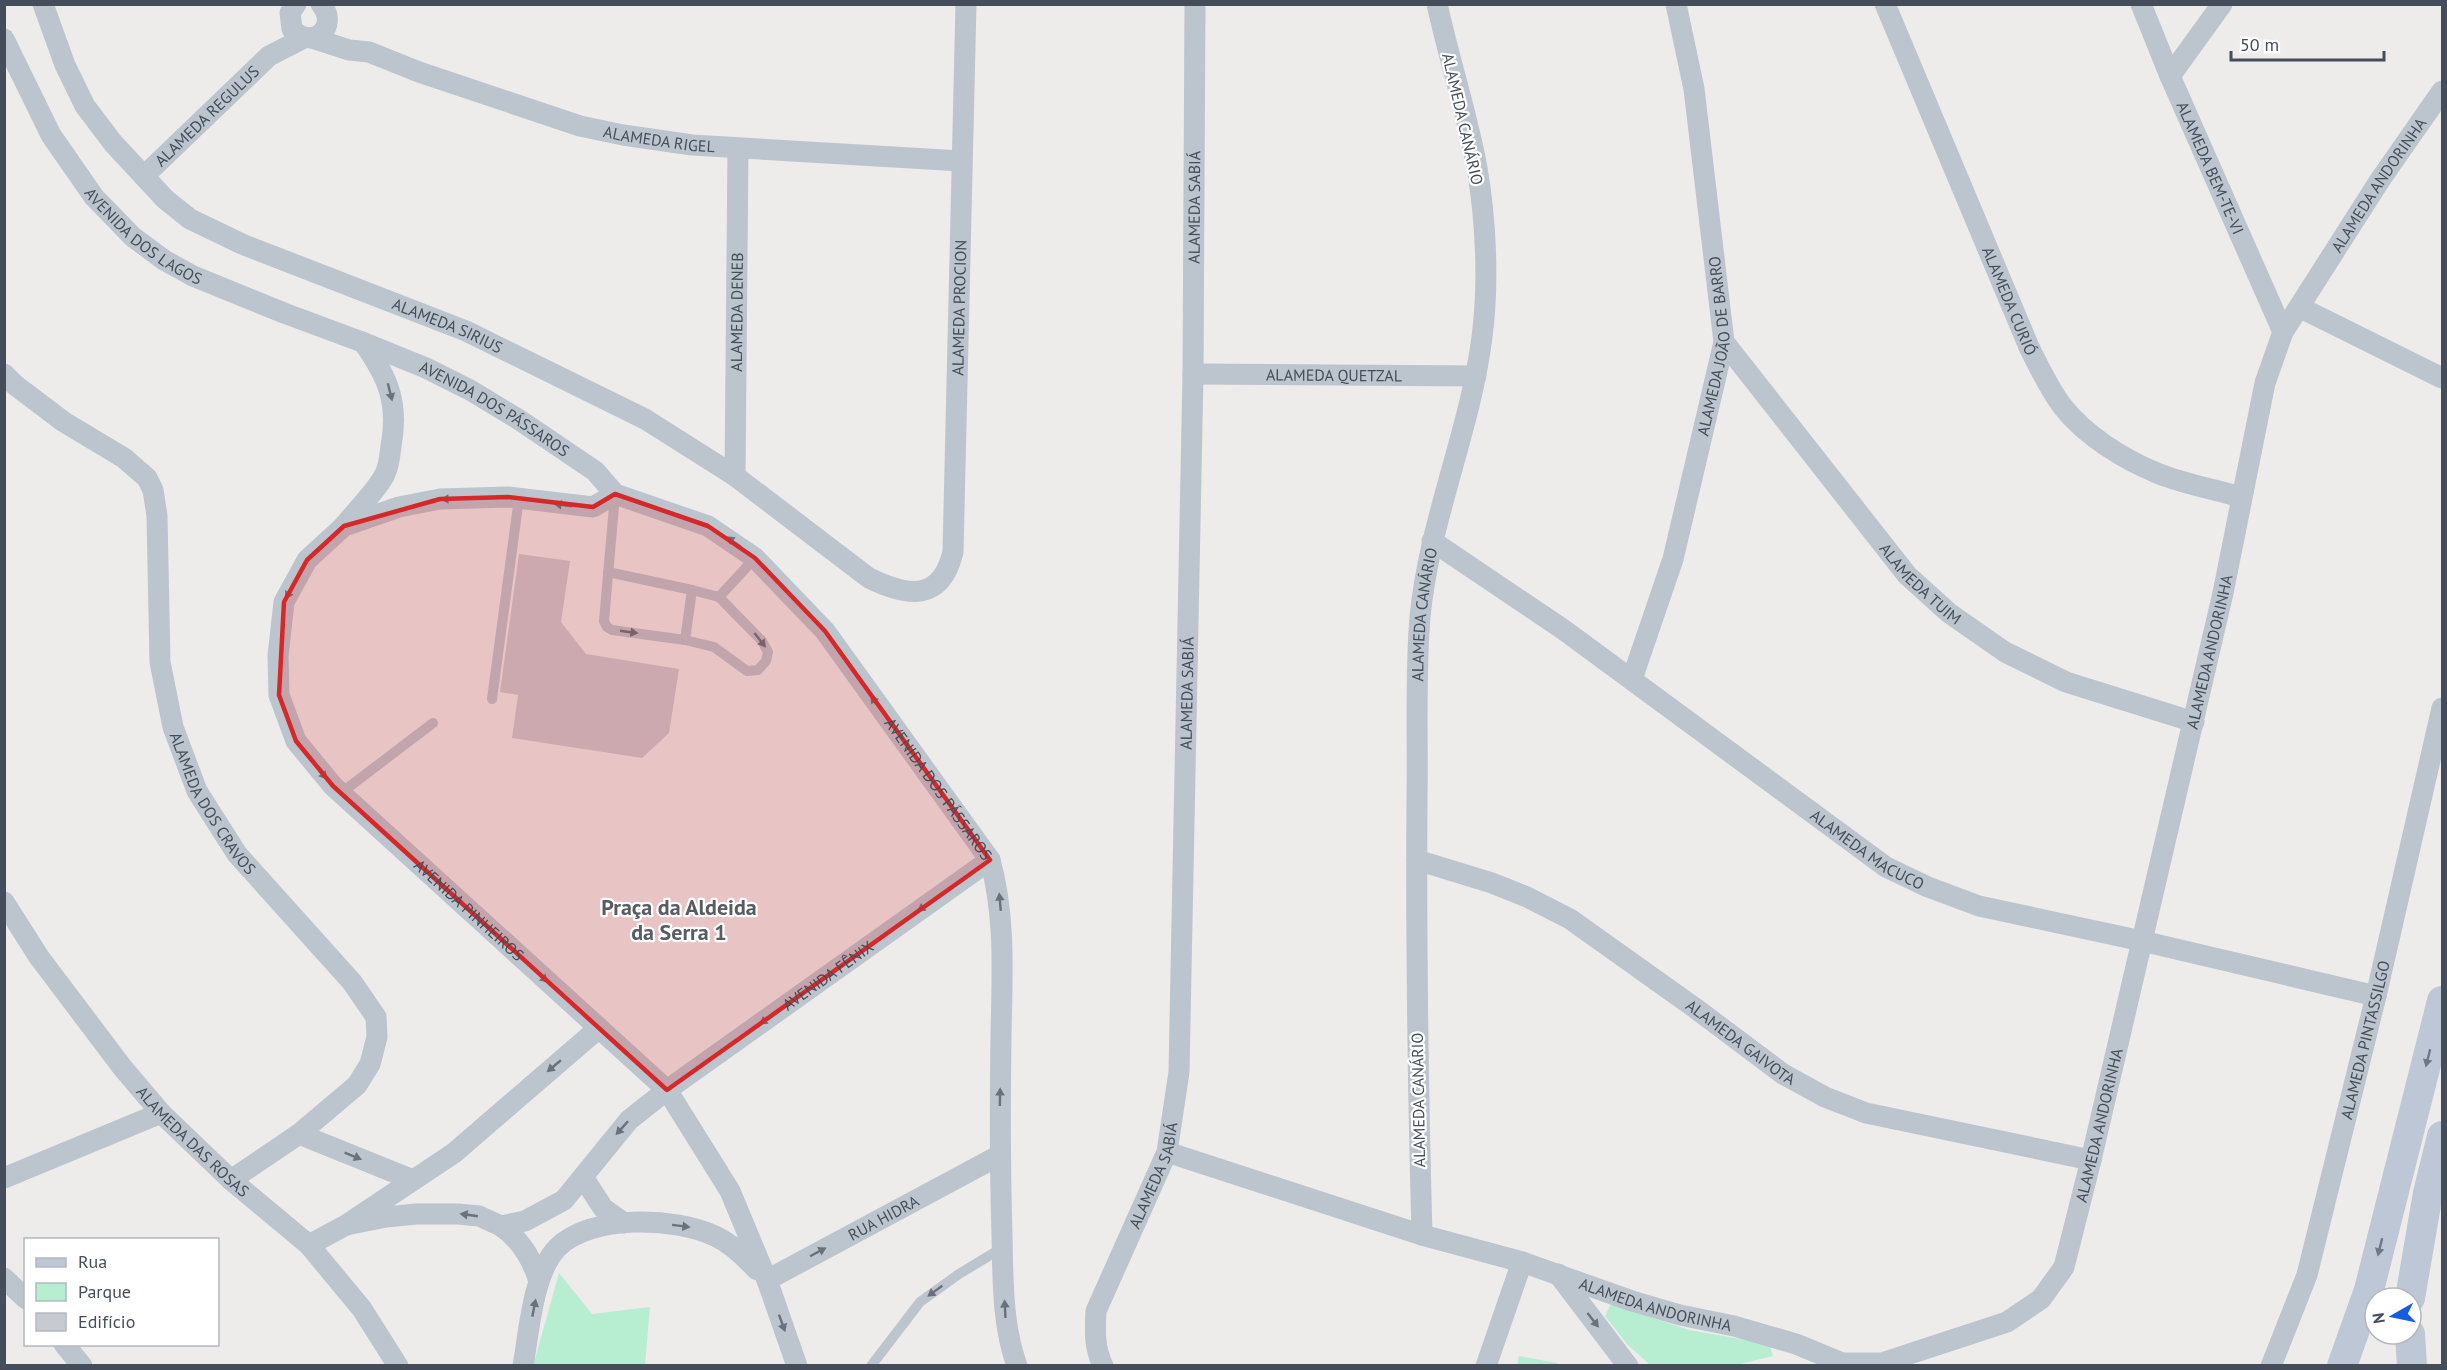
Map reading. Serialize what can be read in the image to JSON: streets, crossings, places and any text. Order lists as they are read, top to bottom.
{
  "streets": {
    "street": [
      "ALAMEDA REGULUS",
      "ALAMEDA CANÁRIO",
      "ALAMEDA RIGEL",
      "ALAMEDA BEM-TE-VI",
      "ALAMEDA ANDORINHA",
      "ALAMEDA SABIÁ",
      "AVENIDA DOS LAGOS",
      "ALAMEDA CURIÓ",
      "ALAMEDA PROCION",
      "ALAMEDA DENEB",
      "ALAMEDA SIRIUS",
      "ALAMEDA JOÃO DE BARRO",
      "ALAMEDA QUETZAL",
      "AVENIDA DOS PÁSSAROS",
      "ALAMEDA TUIM",
      "ALAMEDA DOS CRAVOS",
      "ALAMEDA MACUCO",
      "AVENIDA PINHEIROS",
      "AVENIDA FÊNIX",
      "ALAMEDA PINTASSILGO",
      "ALAMEDA GAIVOTA",
      "ALAMEDA DAS ROSAS",
      "RUA HIDRA"
    ]
  },
  "crossings": [
    ["ALAMEDA REGULUS", "ALAMEDA RIGEL"],
    ["ALAMEDA REGULUS", "ALAMEDA SIRIUS"],
    ["ALAMEDA CANÁRIO", "ALAMEDA ANDORINHA"],
    ["ALAMEDA CANÁRIO", "ALAMEDA QUETZAL"],
    ["ALAMEDA CANÁRIO", "ALAMEDA MACUCO"],
    ["ALAMEDA CANÁRIO", "ALAMEDA GAIVOTA"],
    ["ALAMEDA RIGEL", "ALAMEDA PROCION"],
    ["ALAMEDA RIGEL", "ALAMEDA DENEB"],
    ["ALAMEDA BEM-TE-VI", "ALAMEDA ANDORINHA"],
    ["ALAMEDA ANDORINHA", "ALAMEDA SABIÁ"],
    ["ALAMEDA ANDORINHA", "ALAMEDA CURIÓ"],
    ["ALAMEDA ANDORINHA", "ALAMEDA TUIM"],
    ["ALAMEDA ANDORINHA", "ALAMEDA MACUCO"],
    ["ALAMEDA ANDORINHA", "ALAMEDA GAIVOTA"],
    ["ALAMEDA SABIÁ", "ALAMEDA QUETZAL"],
    ["AVENIDA DOS LAGOS", "AVENIDA DOS PÁSSAROS"],
    ["AVENIDA DOS LAGOS", "AVENIDA PINHEIROS"],
    ["ALAMEDA PROCION", "ALAMEDA SIRIUS"],
    ["ALAMEDA DENEB", "ALAMEDA SIRIUS"],
    ["ALAMEDA JOÃO DE BARRO", "ALAMEDA TUIM"],
    ["ALAMEDA JOÃO DE BARRO", "ALAMEDA MACUCO"],
    ["AVENIDA DOS PÁSSAROS", "AVENIDA PINHEIROS"],
    ["AVENIDA DOS PÁSSAROS", "AVENIDA FÊNIX"],
    ["AVENIDA DOS PÁSSAROS", "RUA HIDRA"],
    ["ALAMEDA DOS CRAVOS", "ALAMEDA DAS ROSAS"],
    ["ALAMEDA MACUCO", "ALAMEDA PINTASSILGO"],
    ["AVENIDA PINHEIROS", "AVENIDA FÊNIX"],
    ["AVENIDA PINHEIROS", "RUA HIDRA"]
  ],
  "one_way": ["AVENIDA DOS PÁSSAROS", "AVENIDA FÊNIX", "RUA HIDRA"],
  "districts": ["Praça da Aldeida da Serra 1"],
  "legend": ["Rua", "Parque", "Edifício"],
  "scale_bar": "50 m",
  "north": "left"
}
